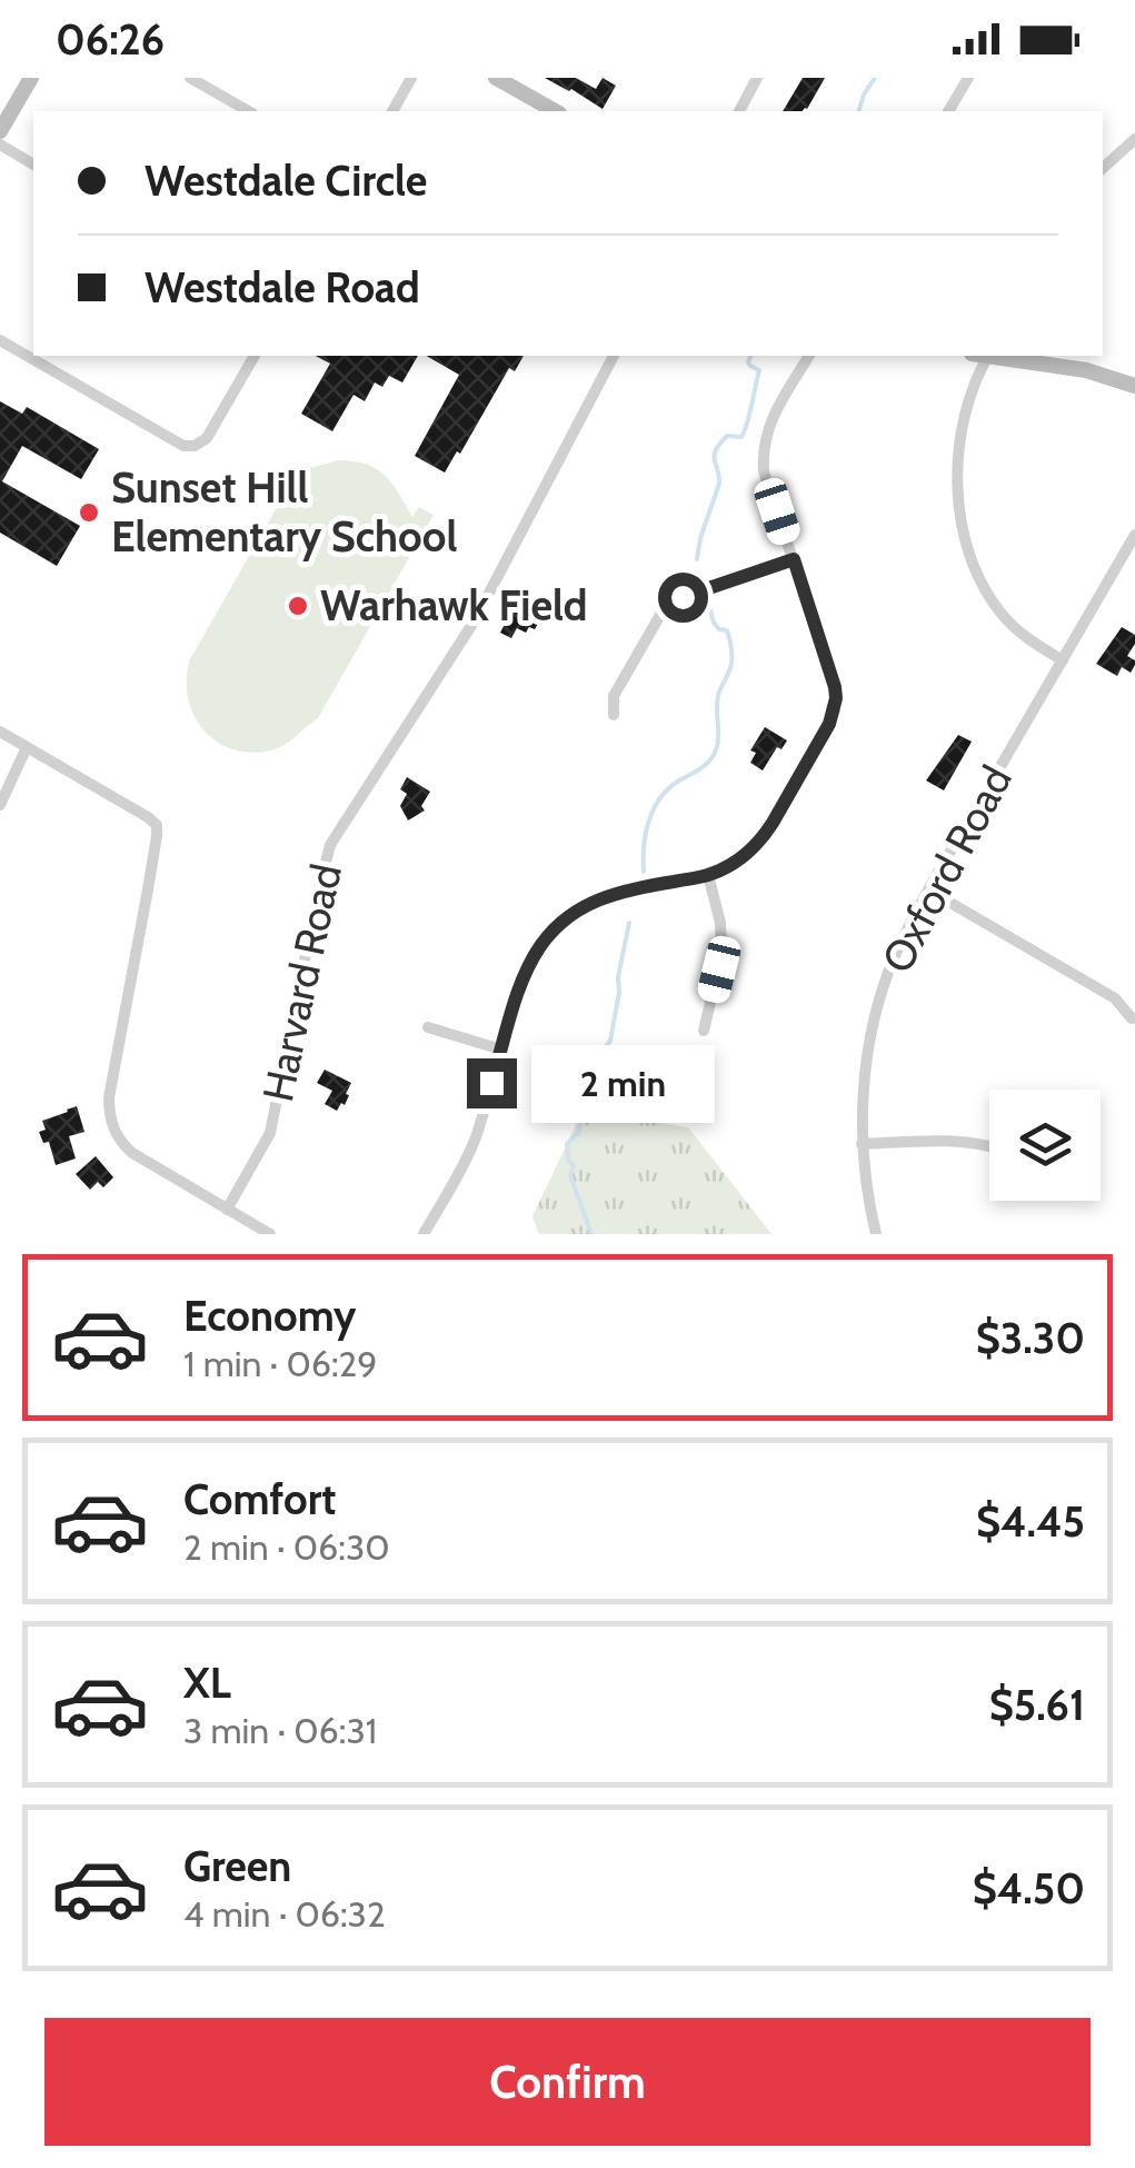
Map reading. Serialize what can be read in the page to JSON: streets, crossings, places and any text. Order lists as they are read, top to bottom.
{
  "streets": {
    "street": ["Oxford Road", "Harvard Road"]
  },
  "places": ["Sunset Hill Elementary School", "Warhawk Field"],
  "page": {
    "status": "06:26",
    "banner": ["Westdale Circle", "Westdale Road"],
    "bubble": "2 min",
    "list": [
      {
        "name": "Economy",
        "note": "1 min · 06:29",
        "value": "$3.30"
      },
      {
        "name": "Comfort",
        "note": "2 min · 06:30",
        "value": "$4.45"
      },
      {
        "name": "XL",
        "note": "3 min · 06:31",
        "value": "$5.61"
      },
      {
        "name": "Green",
        "note": "4 min · 06:32",
        "value": "$4.50"
      }
    ],
    "buttons": "Confirm"
  }
}
